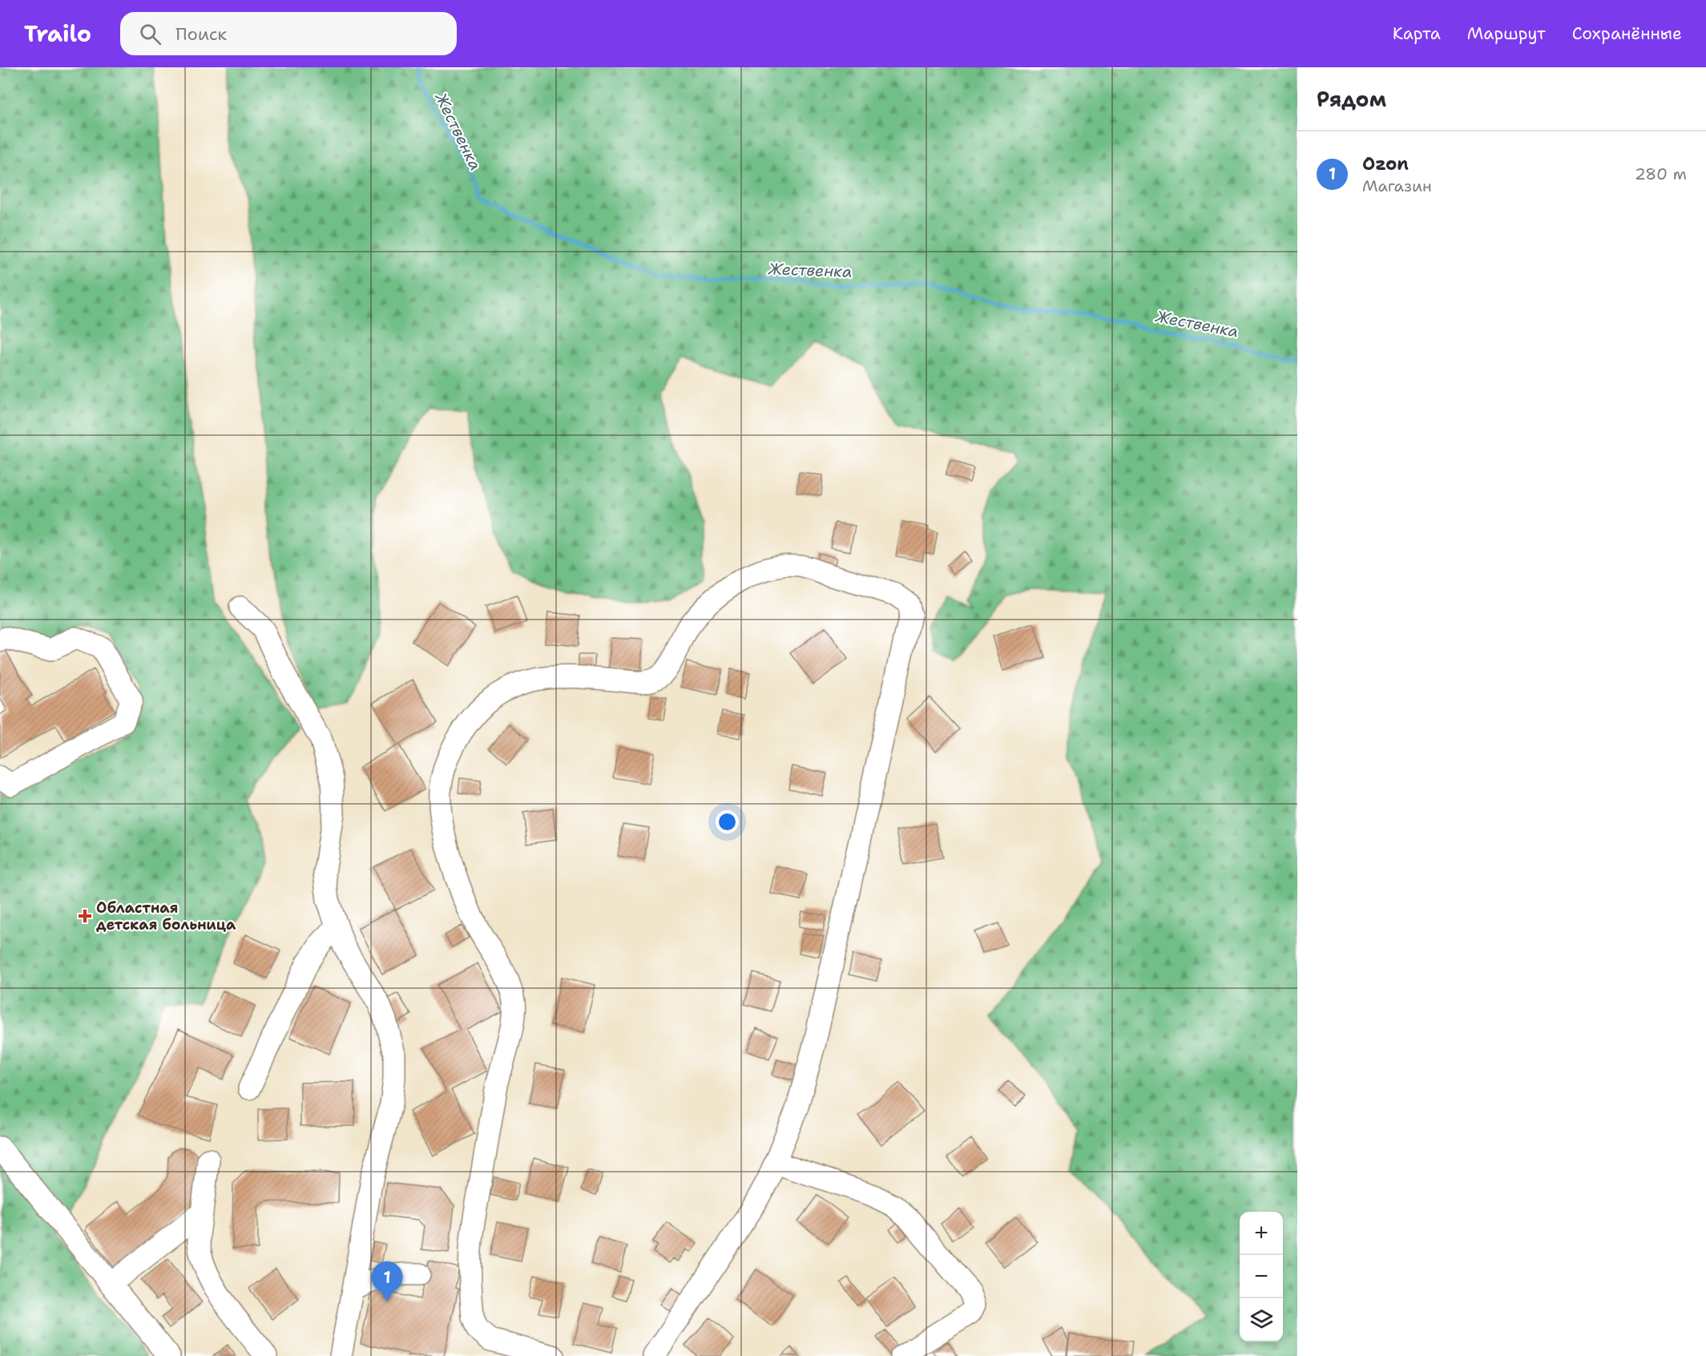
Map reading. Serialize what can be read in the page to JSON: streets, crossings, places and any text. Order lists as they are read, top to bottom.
{
  "water": ["Жественка"],
  "places": {
    "health": ["Областная детская больница"]
  },
  "page": {
    "header": "Trailo",
    "search": "Поиск",
    "nav": ["Карта", "Маршрут", "Сохранённые"],
    "heading": "Рядом",
    "list": [
      {
        "mark": "1",
        "name": "Ozon",
        "note": "Магазин",
        "value": "280 m"
      }
    ],
    "map_buttons": ["+", "−"],
    "pins": "1"
  }
}
